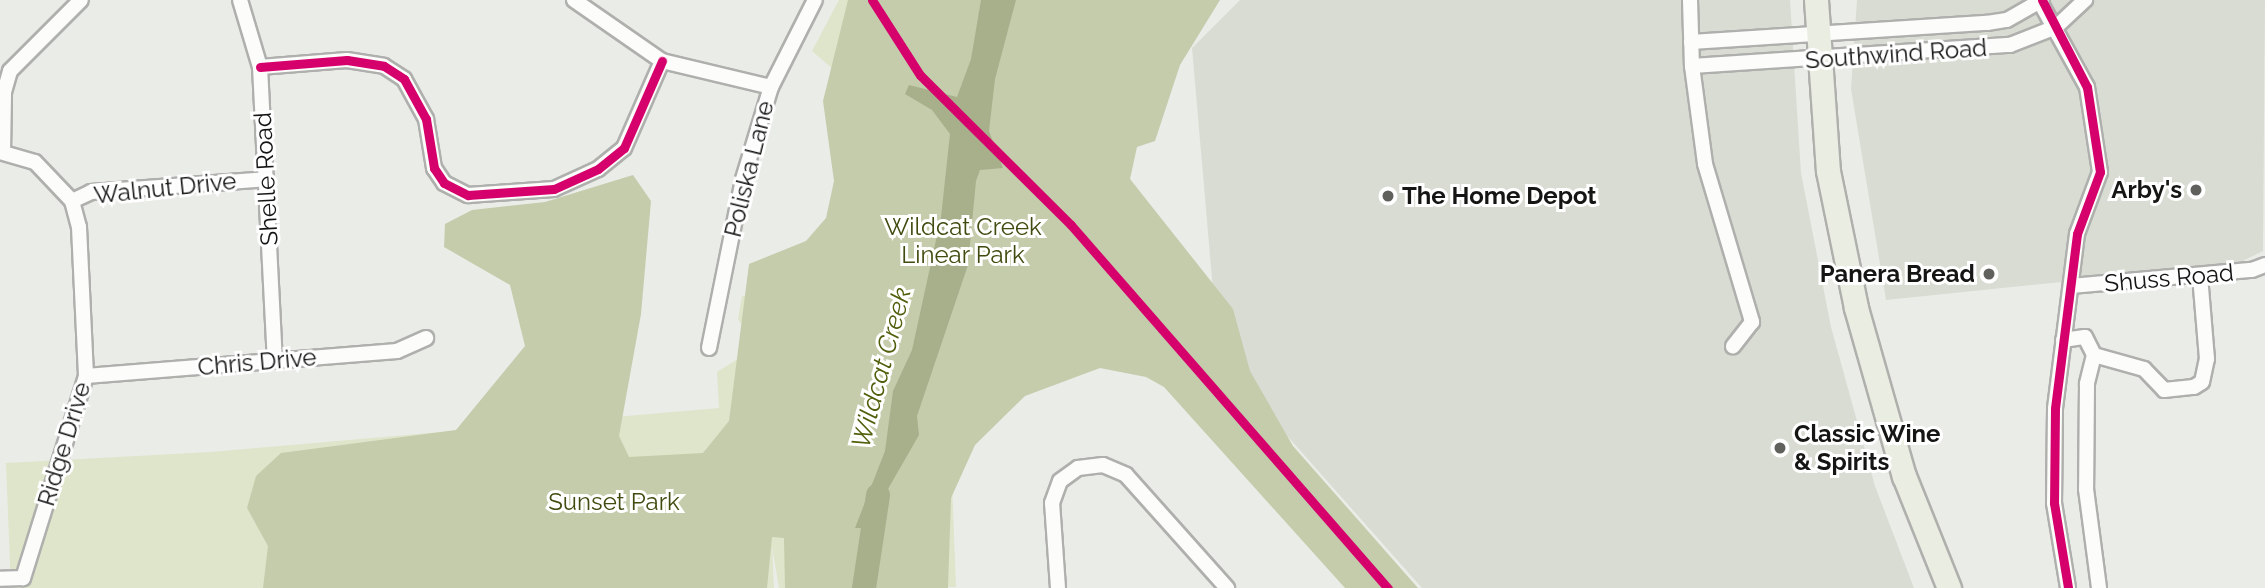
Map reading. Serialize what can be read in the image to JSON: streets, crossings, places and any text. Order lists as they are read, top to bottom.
{
  "streets": {
    "street": [
      "Southwind Road",
      "Poliska Lane",
      "Shelle Road",
      "Walnut Drive",
      "Shuss Road",
      "Chris Drive",
      "Ridge Drive"
    ]
  },
  "crossings": [
    ["Shelle Road", "Walnut Drive"],
    ["Shelle Road", "Chris Drive"],
    ["Walnut Drive", "Ridge Drive"],
    ["Chris Drive", "Ridge Drive"]
  ],
  "water": ["Wildcat Creek"],
  "parks": ["Wildcat Creek Linear Park", "Sunset Park"],
  "places": [
    "Arby's",
    "The Home Depot",
    "Panera Bread",
    "Classic Wine & Spirits"
  ]
}
